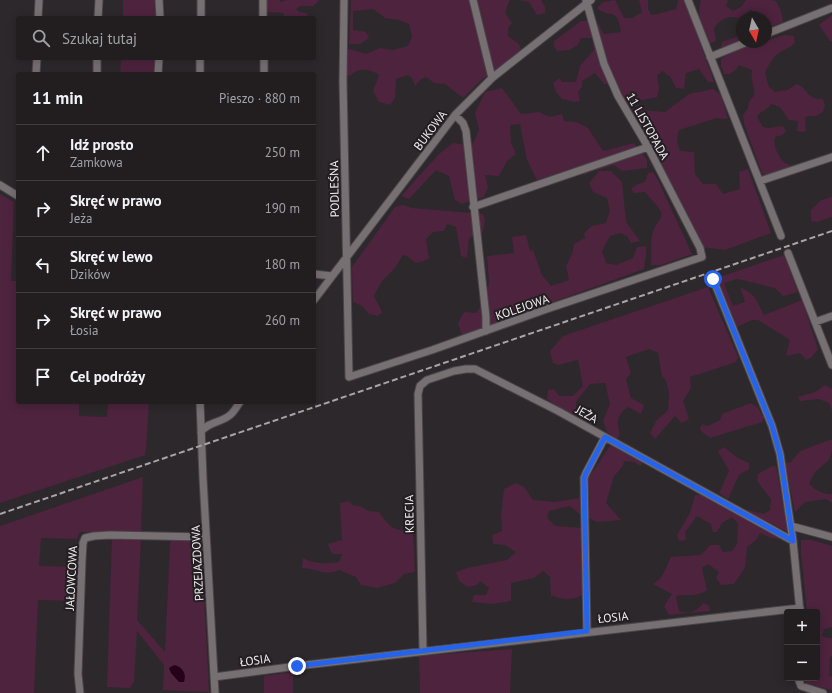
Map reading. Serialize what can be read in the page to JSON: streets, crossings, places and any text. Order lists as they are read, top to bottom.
{
  "streets": {
    "street": [
      "11 LISTOPADA",
      "BUKOWA",
      "PODLEŚNA",
      "KOLEJOWA",
      "JEŻA",
      "KRECIA",
      "PRZEJAZDOWA",
      "JAŁOWCOWA",
      "ŁOSIA"
    ]
  },
  "crossings": [
    ["11 LISTOPADA", "BUKOWA"],
    ["11 LISTOPADA", "KOLEJOWA"],
    ["BUKOWA", "PODLEŚNA"],
    ["PODLEŚNA", "KOLEJOWA"],
    ["JEŻA", "KRECIA"],
    ["KRECIA", "ŁOSIA"],
    ["PRZEJAZDOWA", "JAŁOWCOWA"],
    ["PRZEJAZDOWA", "ŁOSIA"]
  ],
  "north": "bottom",
  "page": {
    "search": "Szukaj tutaj",
    "heading": ["11 min", "Pieszo · 880 m"],
    "list": [
      ["Idź prosto", "Zamkowa", "250 m"],
      ["Skręć w prawo", "Jeża", "190 m"],
      ["Skręć w lewo", "Dzików", "180 m"],
      ["Skręć w prawo", "Łosia", "260 m"],
      "Cel podróży"
    ],
    "map_buttons": ["+", "−"]
  }
}
